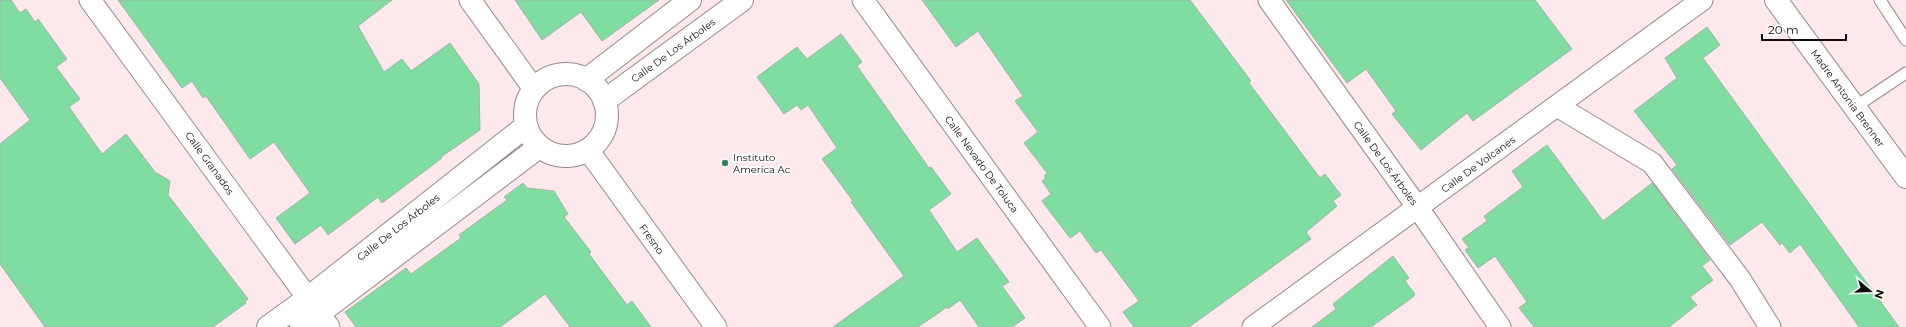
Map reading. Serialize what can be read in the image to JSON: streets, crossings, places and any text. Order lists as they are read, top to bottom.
{
  "streets": {
    "street": [
      "Calle De Los Árboles",
      "Madre Antonia Brenner",
      "Calle Granados",
      "Calle Nevado De Toluca",
      "Calle De Volcanes",
      "Fresno"
    ]
  },
  "crossings": [
    ["Calle De Los Árboles", "Calle Granados"],
    ["Calle De Los Árboles", "Calle De Volcanes"],
    ["Calle De Los Árboles", "Fresno"]
  ],
  "places": ["Instituto America Ac"],
  "scale_bar": "20 m",
  "north": "right"
}
